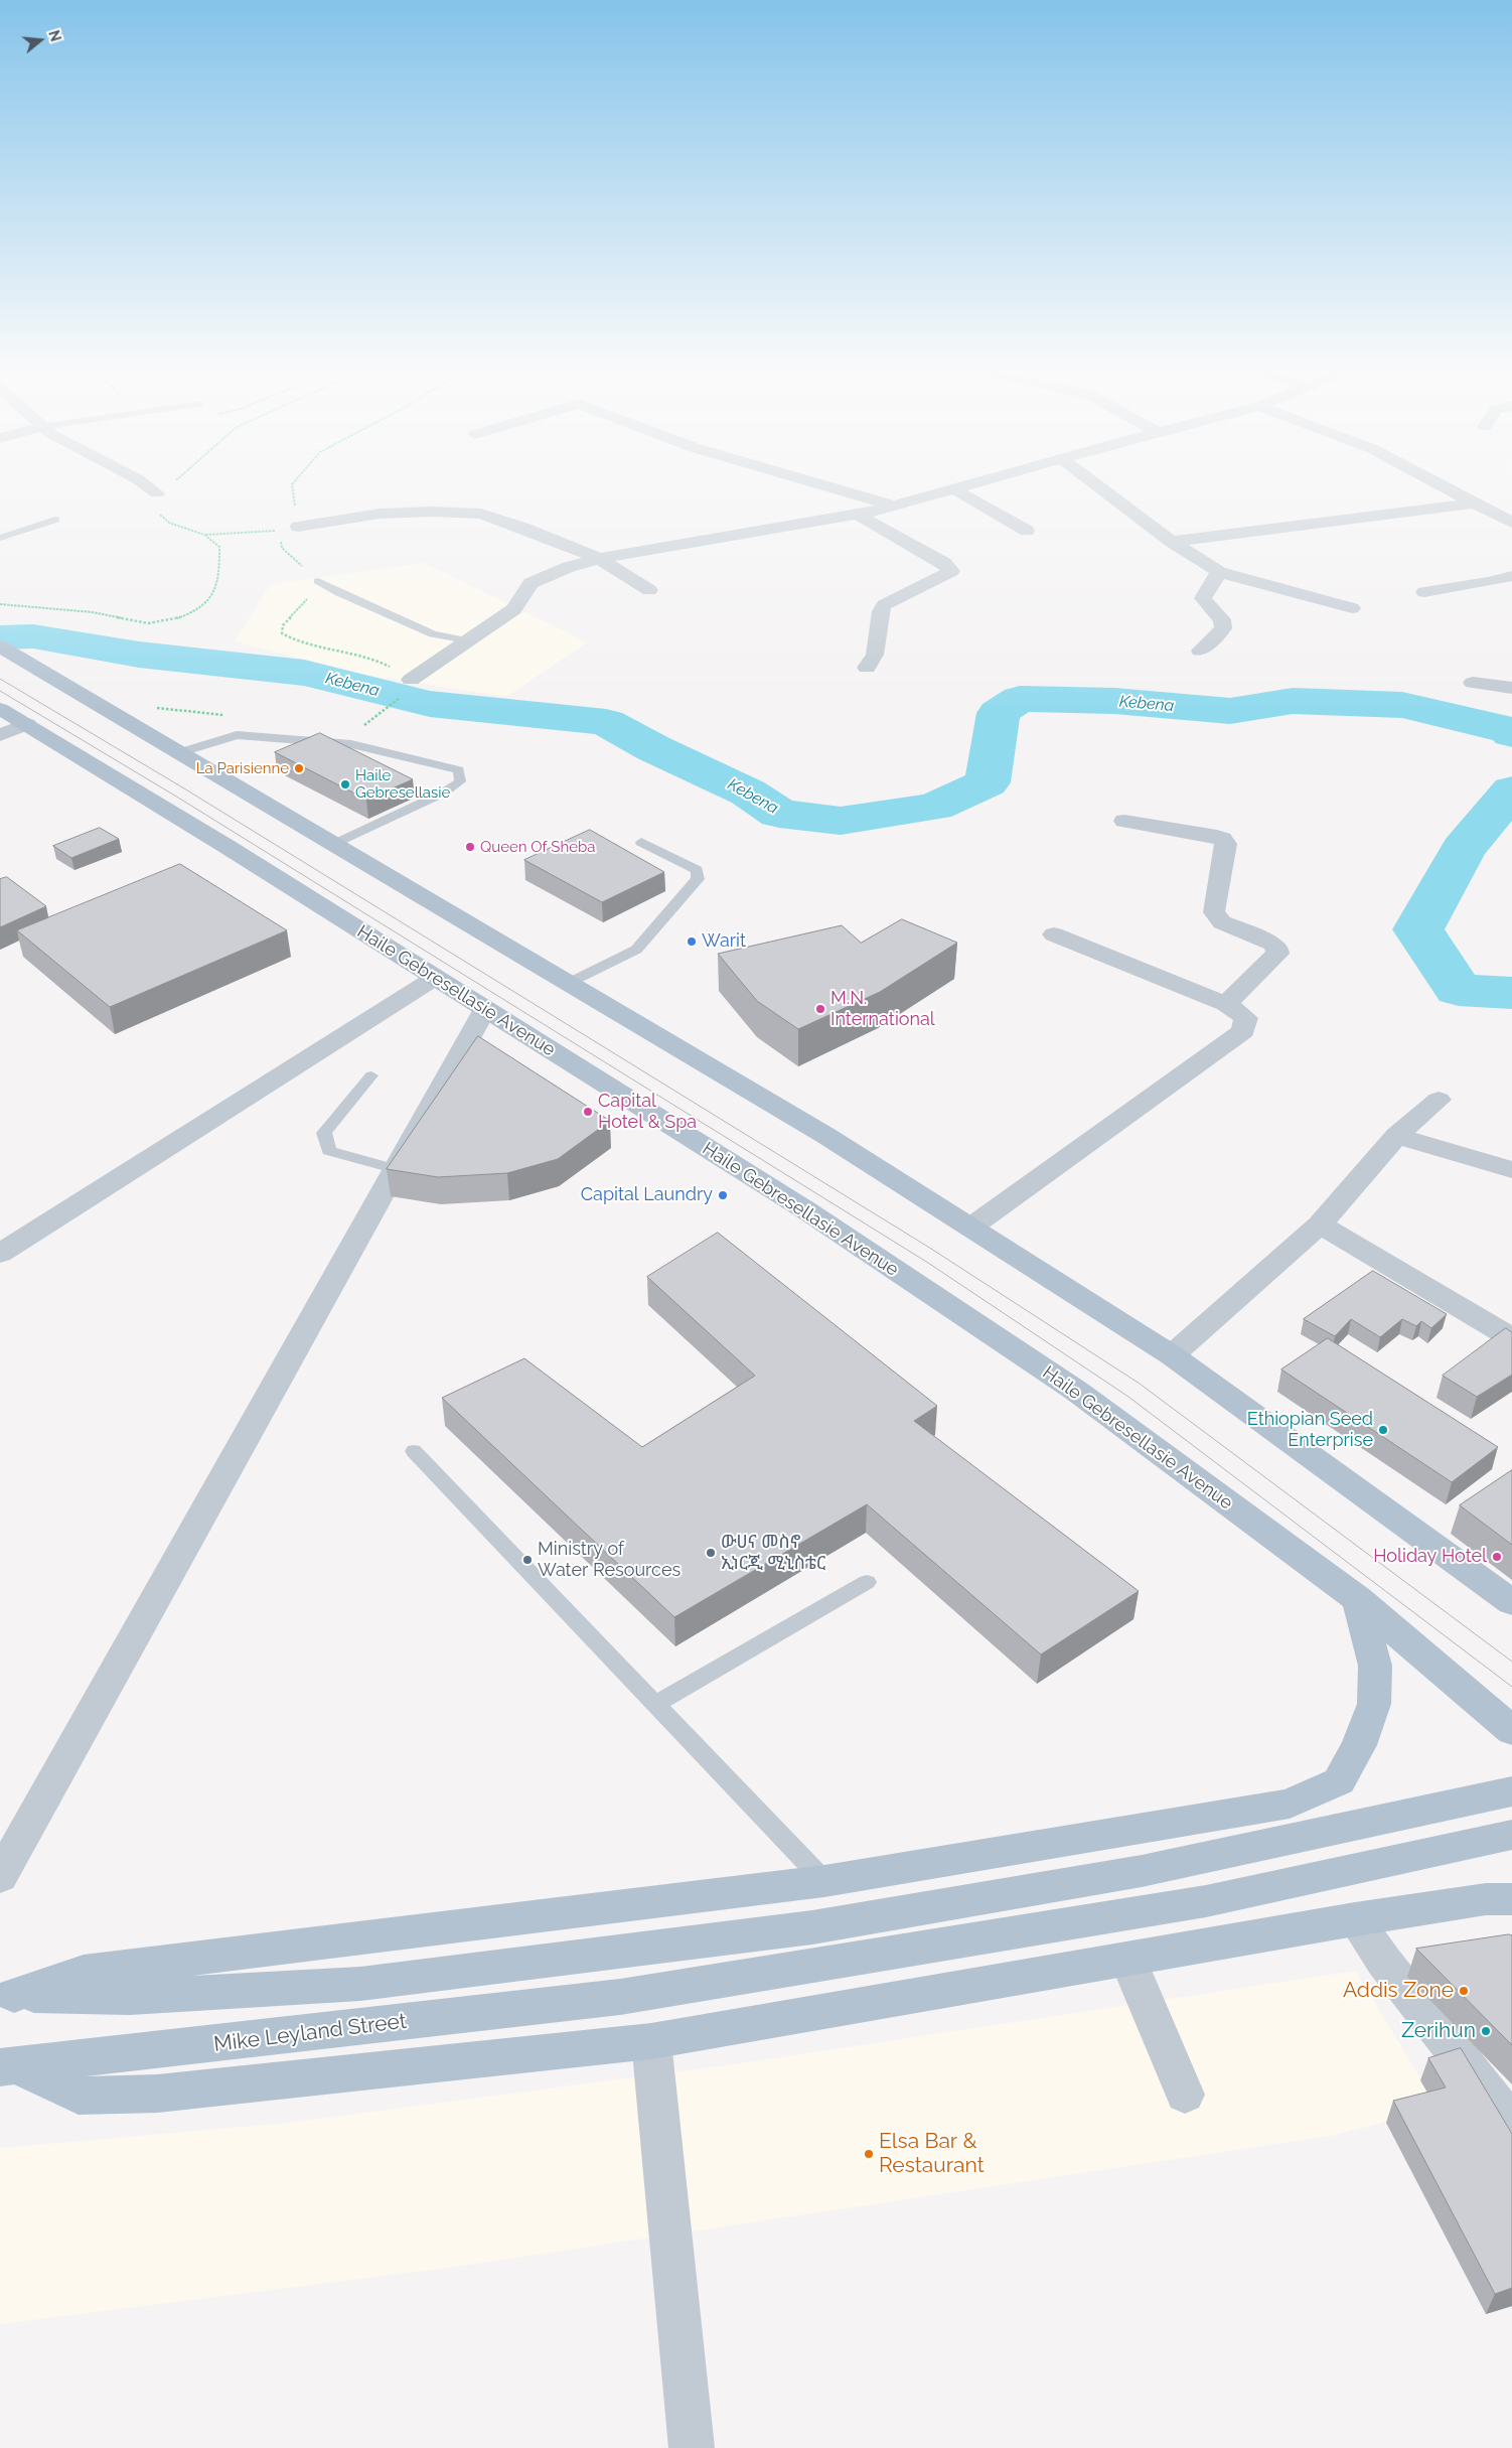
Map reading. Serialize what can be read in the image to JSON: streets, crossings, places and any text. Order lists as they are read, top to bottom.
{
  "streets": {
    "main road": ["Haile Gebresellasie Avenue", "Mike Leyland Street"]
  },
  "water": ["Kebena"],
  "places": [
    "La Parisienne",
    "Haile Gebresellasie",
    "Queen Of Sheba",
    "Warit",
    "M.N. International",
    "Capital Hotel & Spa",
    "Capital Laundry",
    "Ethiopian Seed Enterprise",
    "ውሀና መስኖ ኢነርጂ ሚኒስቴር",
    "Holiday Hotel",
    "Ministry of Water Resources",
    "Addis Zone",
    "Zerihun",
    "Elsa Bar & Restaurant"
  ],
  "north": "right"
}
